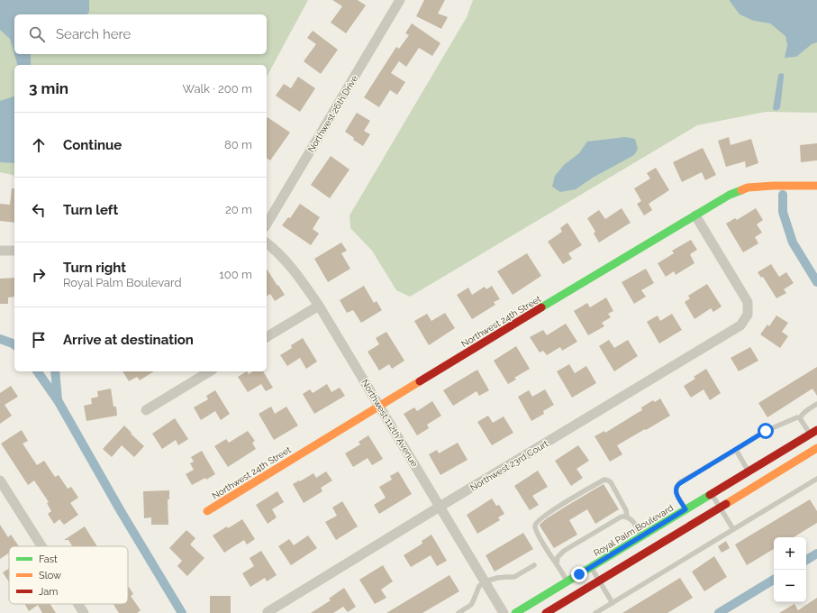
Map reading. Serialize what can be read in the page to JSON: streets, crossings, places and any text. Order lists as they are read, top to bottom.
{
  "streets": {
    "street": [
      "Northwest 26th Drive",
      "Northwest 24th Street",
      "Northwest 112th Avenue",
      "Northwest 23rd Court",
      "Royal Palm Boulevard"
    ]
  },
  "crossings": [
    ["Northwest 24th Street", "Northwest 112th Avenue"],
    ["Northwest 24th Street", "Northwest 23rd Court"],
    ["Northwest 112th Avenue", "Northwest 23rd Court"]
  ],
  "legend": ["Fast", "Slow", "Jam"],
  "page": {
    "search": "Search here",
    "heading": ["3 min", "Walk · 200 m"],
    "list": [
      ["Continue", "80 m"],
      ["Turn left", "20 m"],
      ["Turn right", "Royal Palm Boulevard", "100 m"],
      "Arrive at destination"
    ],
    "map_buttons": ["+", "−"]
  }
}
